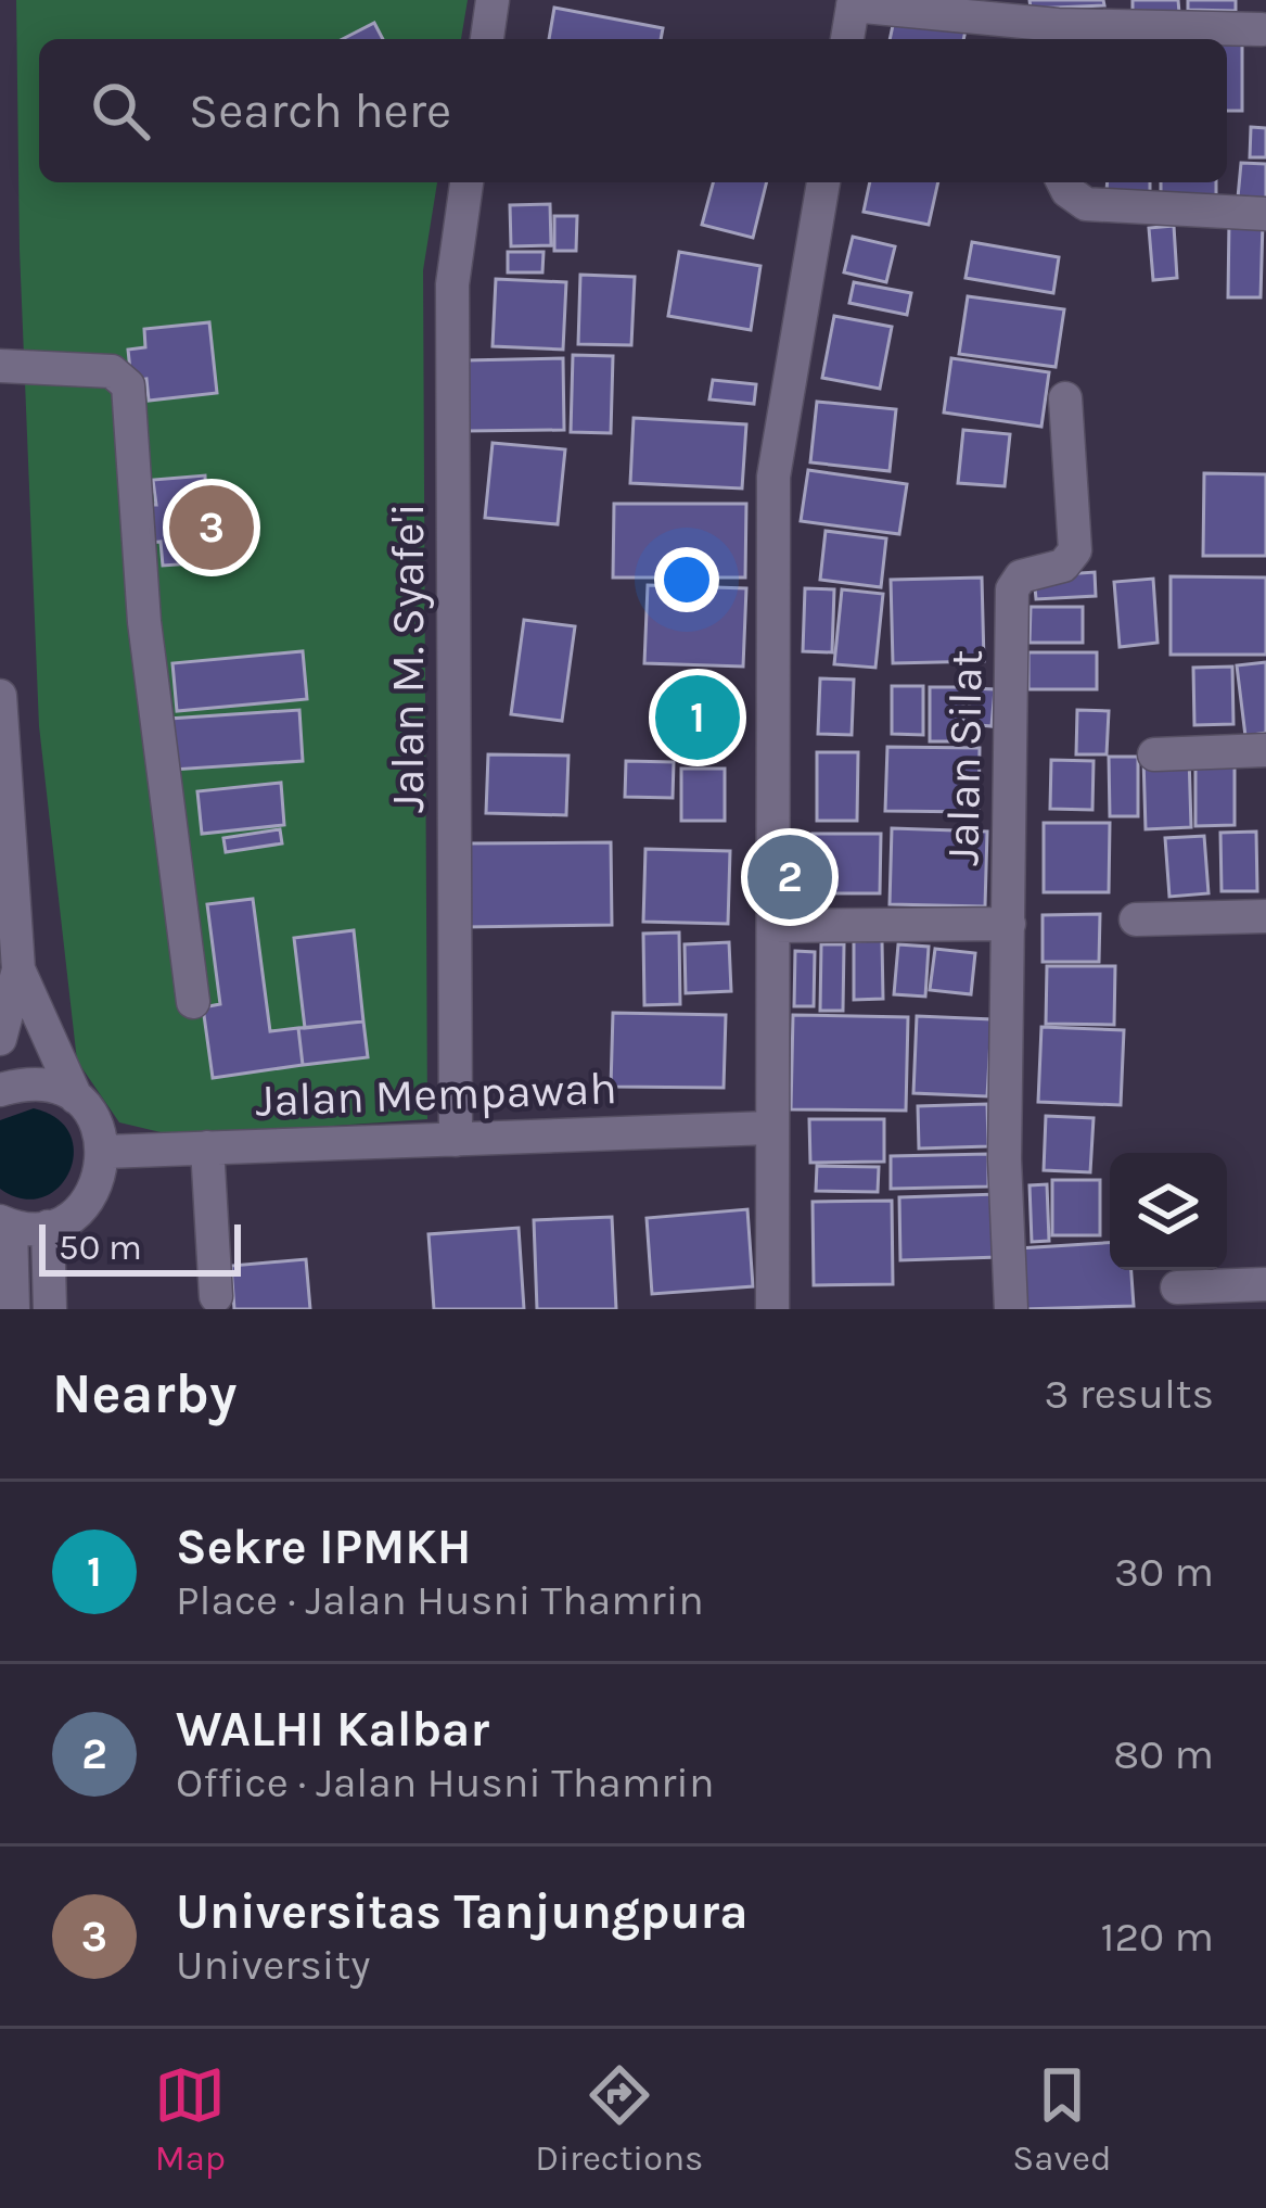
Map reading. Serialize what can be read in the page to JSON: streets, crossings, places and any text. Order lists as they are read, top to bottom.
{
  "streets": {
    "street": ["Jalan M. Syafe'i", "Jalan Silat", "Jalan Mempawah"]
  },
  "crossings": [
    ["Jalan M. Syafe'i", "Jalan Mempawah"]
  ],
  "scale_bar": "50 m",
  "page": {
    "search": "Search here",
    "pins": ["3", "1", "2"],
    "scale": "50 m",
    "heading": ["Nearby", "3 results"],
    "list": [
      {
        "mark": "1",
        "name": "Sekre IPMKH",
        "note": "Place · Jalan Husni Thamrin",
        "value": "30 m"
      },
      {
        "mark": "2",
        "name": "WALHI Kalbar",
        "note": "Office · Jalan Husni Thamrin",
        "value": "80 m"
      },
      {
        "mark": "3",
        "name": "Universitas Tanjungpura",
        "note": "University",
        "value": "120 m"
      }
    ],
    "nav": ["Map", "Directions", "Saved"]
  }
}
